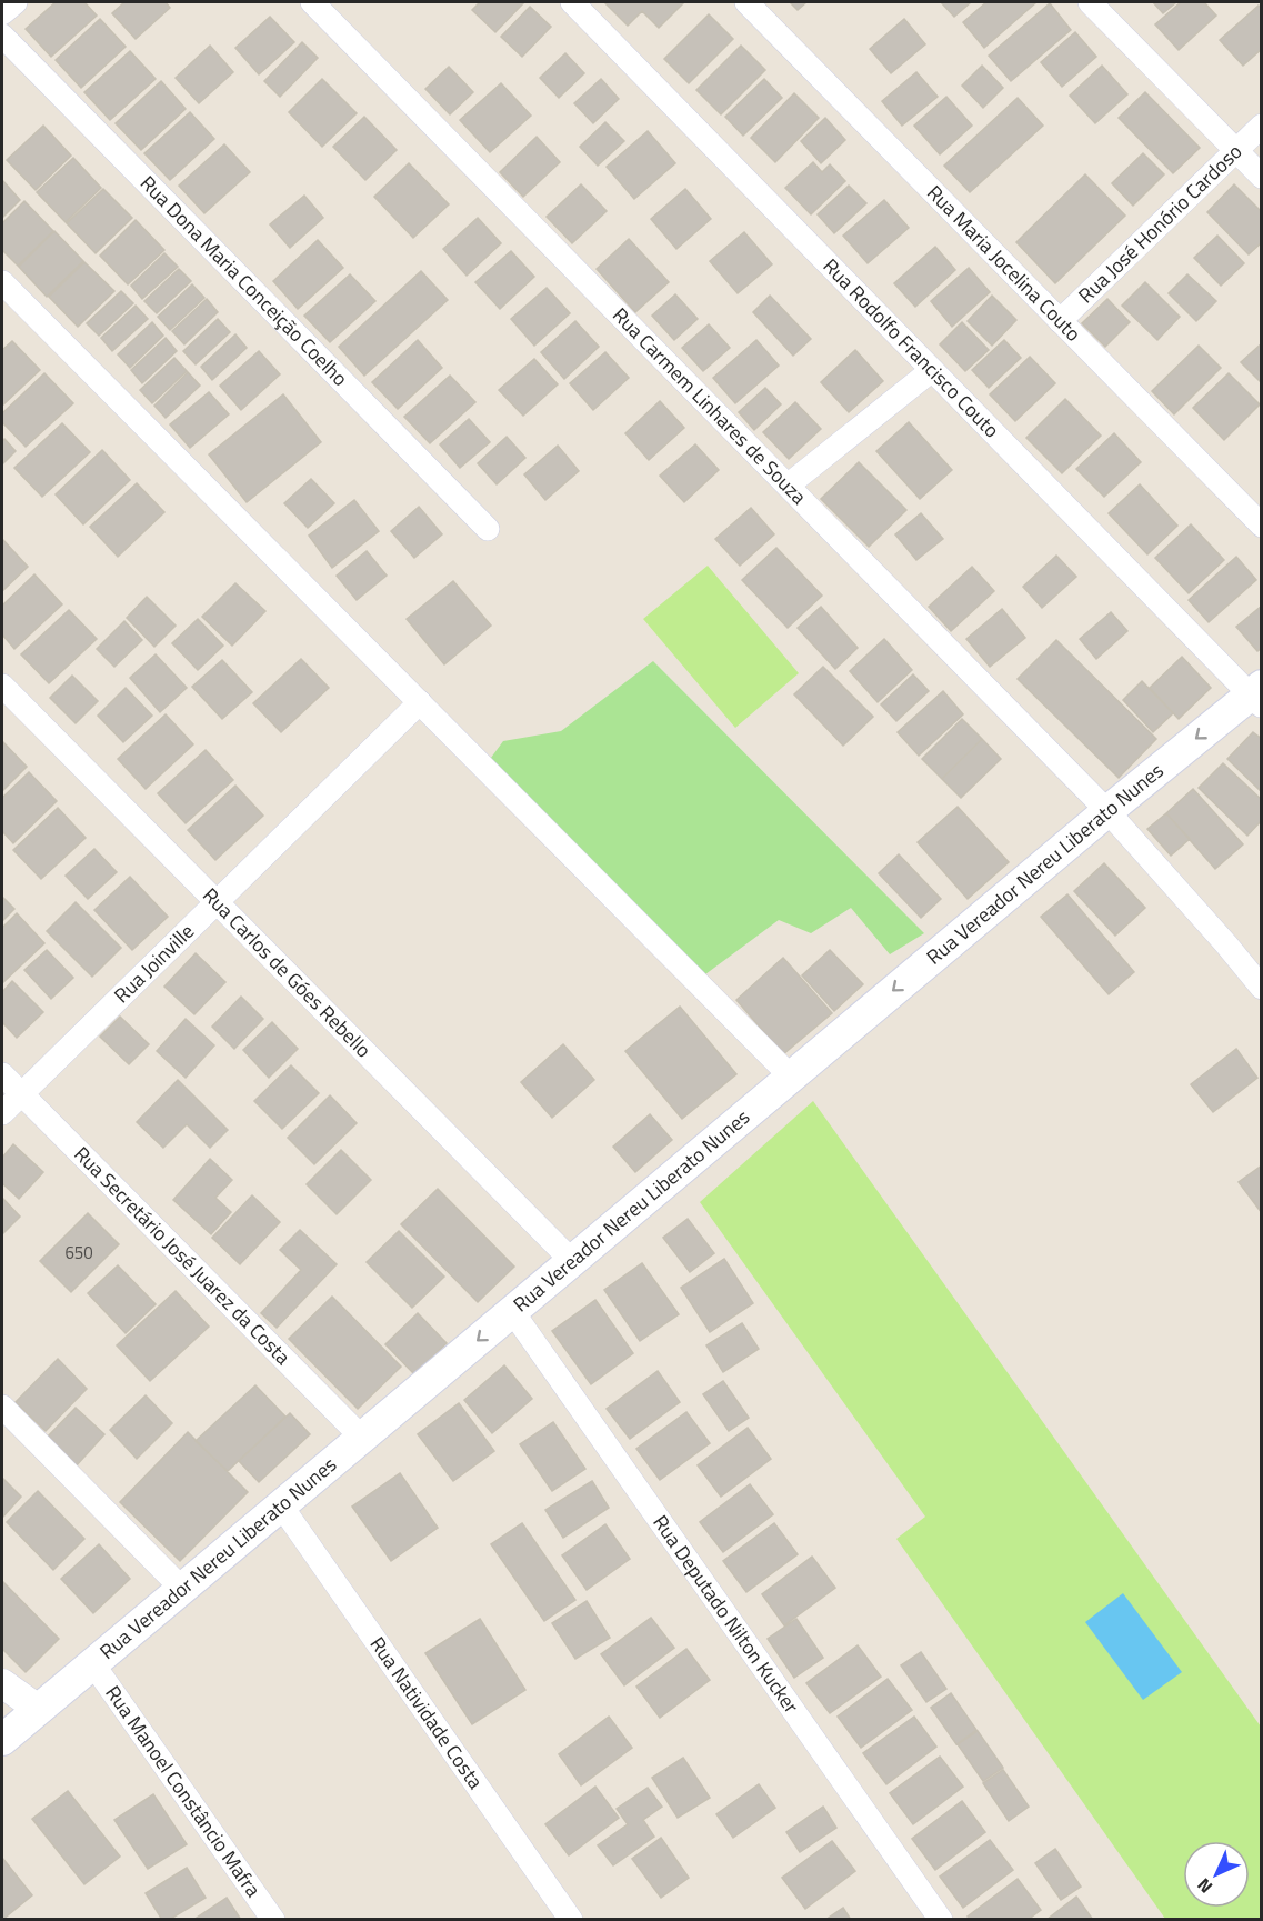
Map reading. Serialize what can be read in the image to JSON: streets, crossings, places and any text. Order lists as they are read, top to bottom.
{
  "streets": {
    "main road": ["Rua Vereador Nereu Liberato Nunes"],
    "street": [
      "Rua José Honório Cardoso",
      "Rua Maria Jocelina Couto",
      "Rua Dona Maria Conceição Coelho",
      "Rua Rodolfo Francisco Couto",
      "Rua Carmem Linhares de Souza",
      "Rua Joinville",
      "Rua Carlos de Góes Rebello",
      "Rua Secretário José Juarez da Costa",
      "Rua Deputado Nilton Kucker",
      "Rua Natividade Costa",
      "Rua Manoel Constâncio Mafra"
    ]
  },
  "crossings": [
    ["Rua José Honório Cardoso", "Rua Maria Jocelina Couto"],
    ["Rua Rodolfo Francisco Couto", "Rua Vereador Nereu Liberato Nunes"],
    ["Rua Carmem Linhares de Souza", "Rua Vereador Nereu Liberato Nunes"],
    ["Rua Vereador Nereu Liberato Nunes", "Rua Carlos de Góes Rebello"],
    ["Rua Vereador Nereu Liberato Nunes", "Rua Secretário José Juarez da Costa"],
    ["Rua Vereador Nereu Liberato Nunes", "Rua Deputado Nilton Kucker"],
    ["Rua Vereador Nereu Liberato Nunes", "Rua Natividade Costa"],
    ["Rua Vereador Nereu Liberato Nunes", "Rua Manoel Constâncio Mafra"],
    ["Rua Joinville", "Rua Carlos de Góes Rebello"],
    ["Rua Joinville", "Rua Secretário José Juarez da Costa"]
  ],
  "one_way": ["Rua Vereador Nereu Liberato Nunes"],
  "house_numbers": ["650"],
  "north": "bottom left"
}
